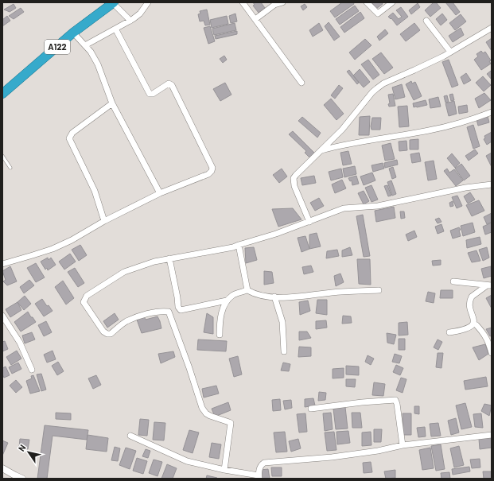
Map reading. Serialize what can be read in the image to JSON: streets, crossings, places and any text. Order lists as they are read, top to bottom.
{
  "streets": {
    "highway": ["A122"]
  },
  "north": "top left"
}
